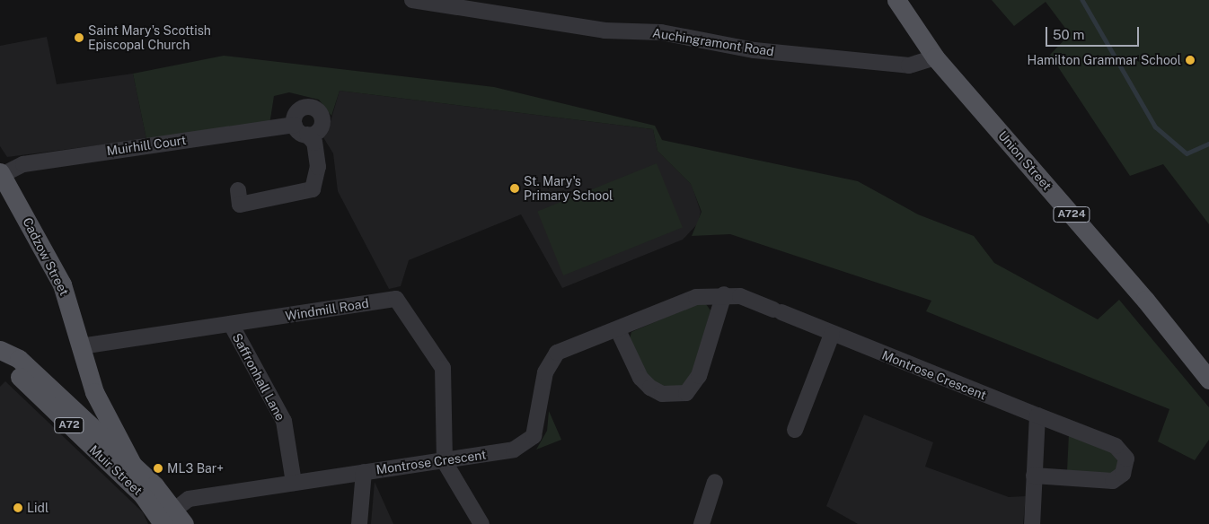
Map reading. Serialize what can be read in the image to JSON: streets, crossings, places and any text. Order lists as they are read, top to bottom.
{
  "streets": {
    "main road": [
      "Union Street",
      "A724",
      "Cadzow Street",
      "A72",
      "Muir Street"
    ],
    "street": [
      "Auchingramont Road",
      "Muirhill Court",
      "Windmill Road",
      "Montrose Crescent",
      "Saffronhall Lane"
    ]
  },
  "crossings": [
    ["Auchingramont Road", "Union Street"],
    ["Muirhill Court", "Cadzow Street"],
    ["Cadzow Street", "Windmill Road"],
    ["Cadzow Street", "Muir Street"],
    ["Windmill Road", "Montrose Crescent"],
    ["Windmill Road", "Saffronhall Lane"],
    ["Windmill Road", "Muir Street"],
    ["Montrose Crescent", "Saffronhall Lane"],
    ["Montrose Crescent", "Muir Street"]
  ],
  "places": [
    "Saint Mary's Scottish Episcopal Church",
    "Hamilton Grammar School",
    "St. Mary's Primary School",
    "ML3 Bar+",
    "Lidl"
  ],
  "scale_bar": "50 m"
}
